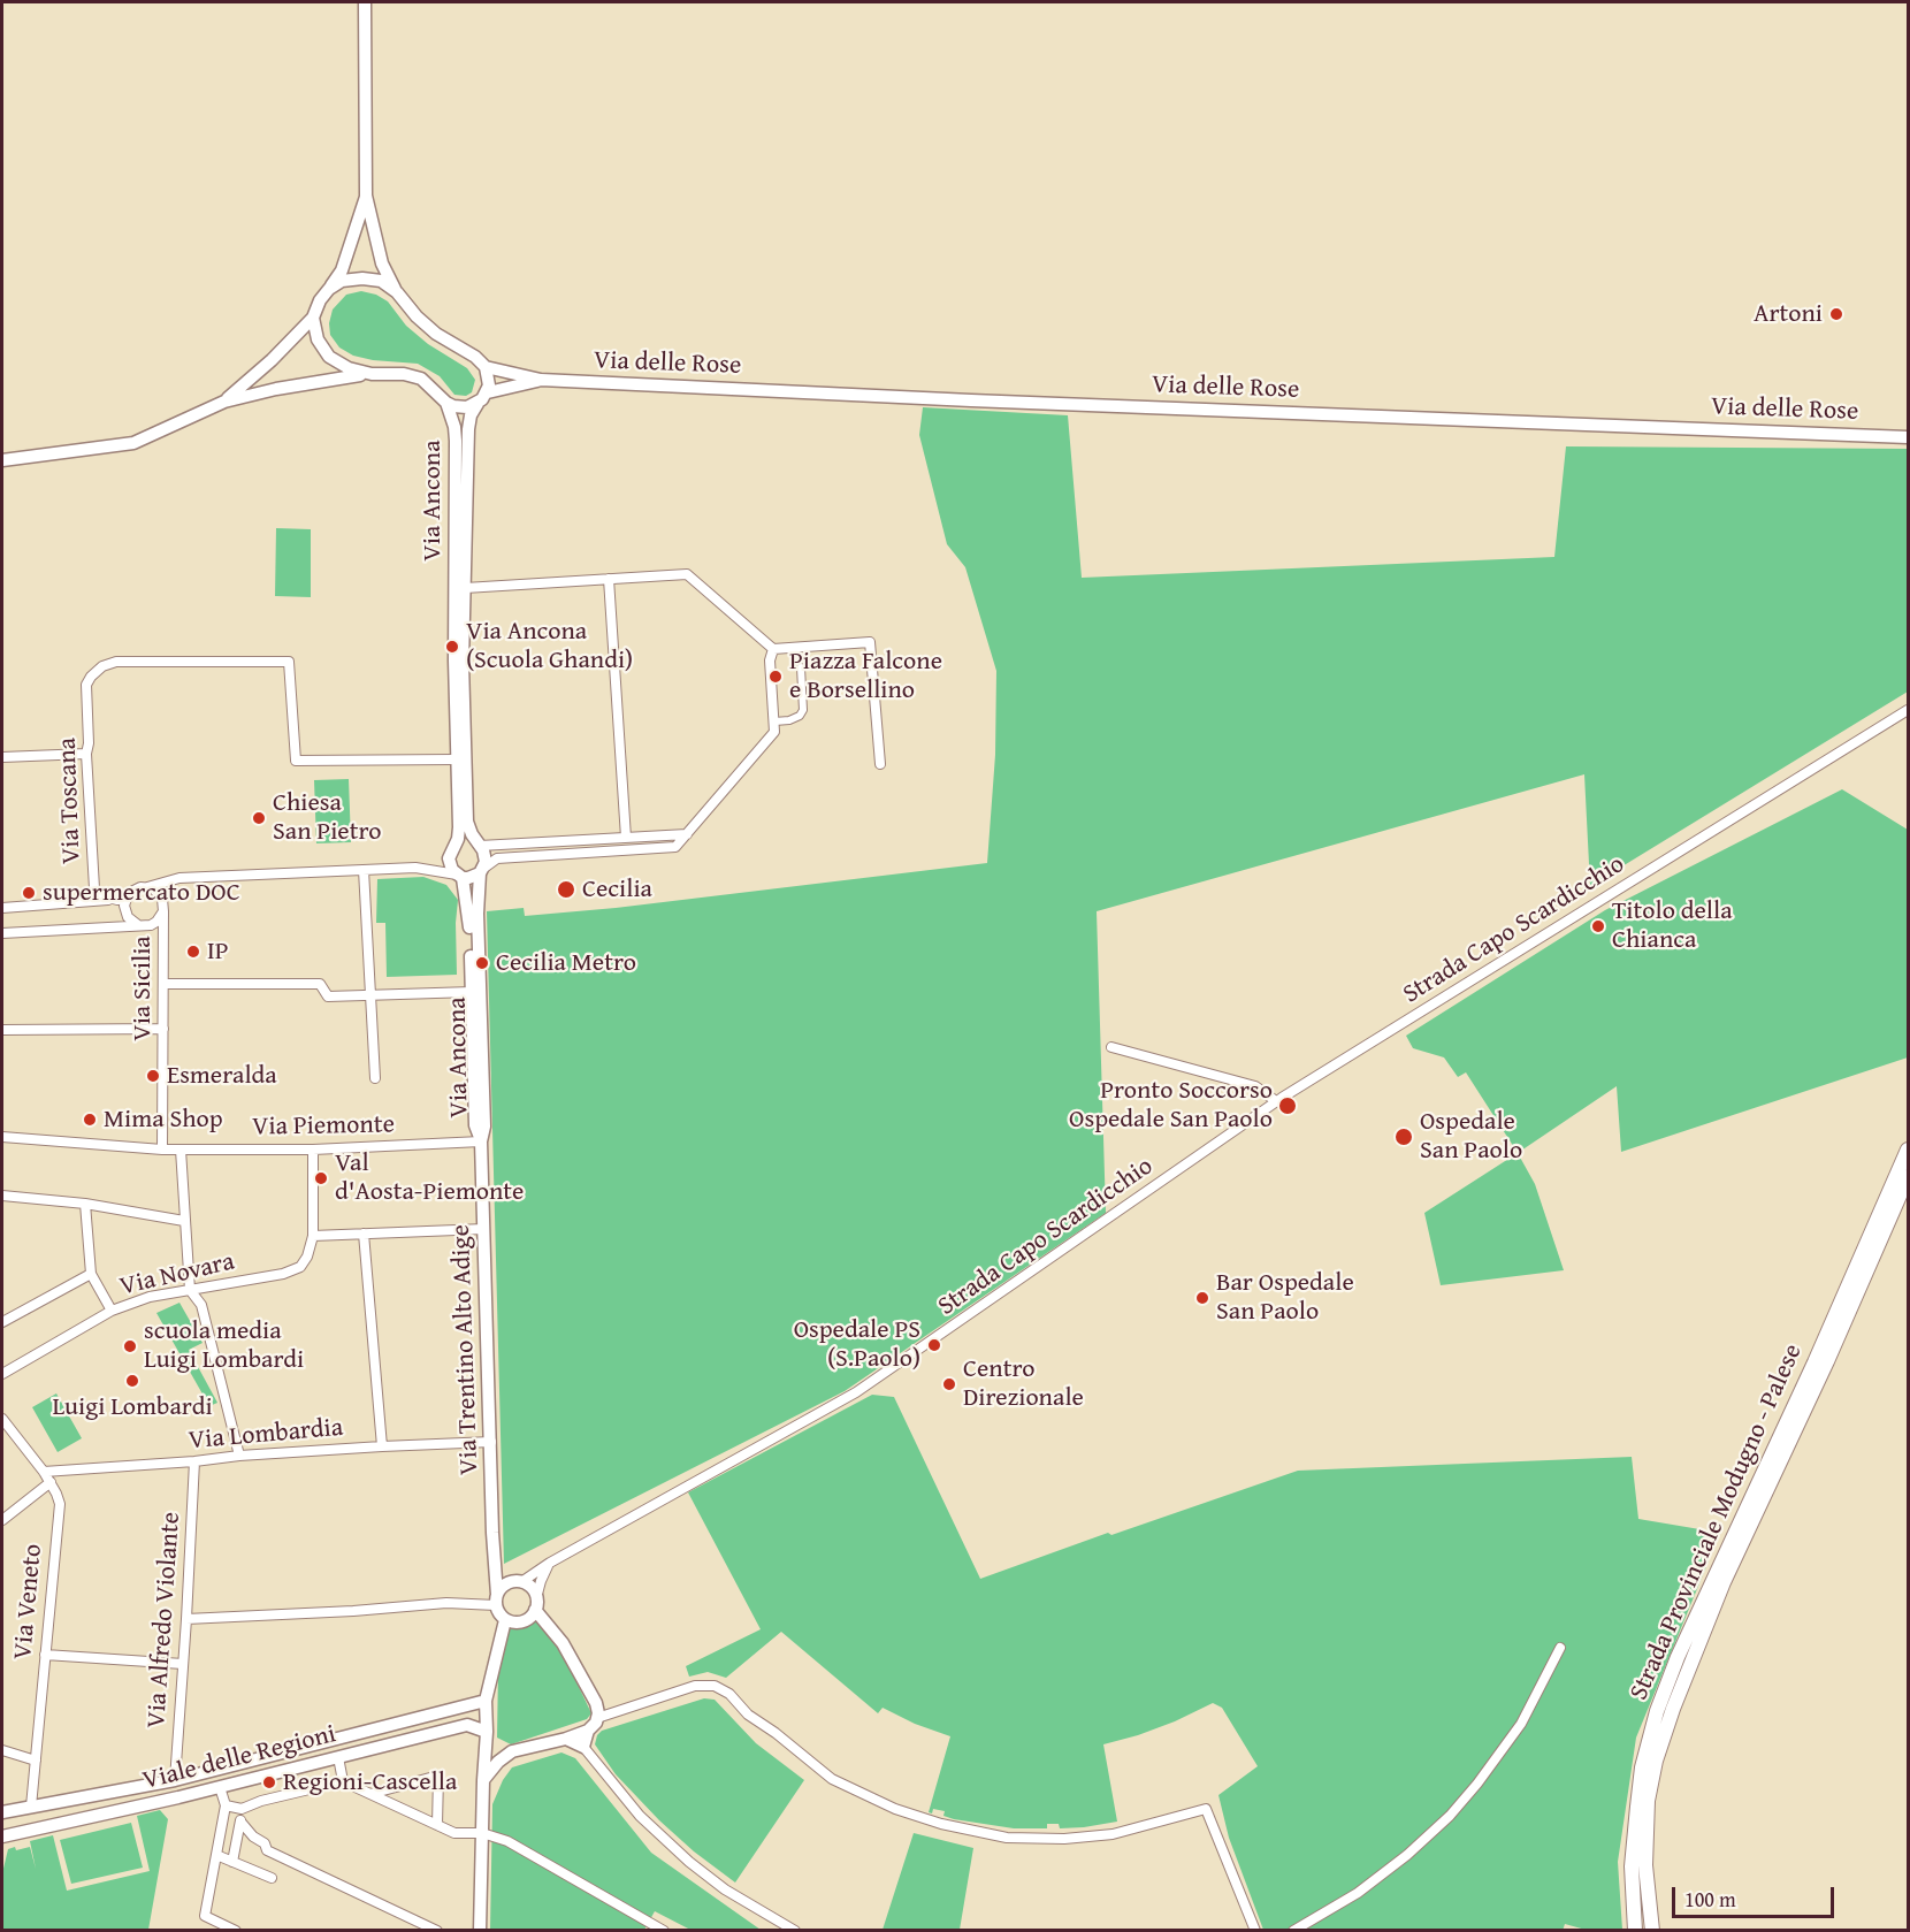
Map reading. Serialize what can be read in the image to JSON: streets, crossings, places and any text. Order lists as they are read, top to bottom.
{
  "streets": {
    "main road": ["Strada Provinciale Modugno - Palese"],
    "street": [
      "Via delle Rose",
      "Via Ancona",
      "Via Toscana",
      "Strada Capo Scardicchio",
      "Via Sicilia",
      "Via Piemonte",
      "Via Novara",
      "Via Trentino Alto Adige",
      "Via Lombardia",
      "Via Veneto",
      "Via Alfredo Violante",
      "Viale delle Regioni"
    ]
  },
  "crossings": [
    ["Via Ancona", "Via Toscana"],
    ["Via Ancona", "Via Piemonte"],
    ["Via Ancona", "Via Trentino Alto Adige"],
    ["Via Toscana", "Via Sicilia"],
    ["Strada Capo Scardicchio", "Via Trentino Alto Adige"],
    ["Via Sicilia", "Via Piemonte"],
    ["Via Piemonte", "Via Novara"],
    ["Via Piemonte", "Via Trentino Alto Adige"],
    ["Via Trentino Alto Adige", "Via Lombardia"],
    ["Via Lombardia", "Via Veneto"],
    ["Via Lombardia", "Via Alfredo Violante"],
    ["Via Veneto", "Viale delle Regioni"],
    ["Via Alfredo Violante", "Viale delle Regioni"]
  ],
  "places": [
    "Artoni",
    "Via Ancona (Scuola Ghandi)",
    "Piazza Falcone e Borsellino",
    "Chiesa San Pietro",
    "Cecilia",
    "supermercato DOC",
    "Titolo della Chianca",
    "IP",
    "Cecilia Metro",
    "Esmeralda",
    "Pronto Soccorso Ospedale San Paolo",
    "Mima Shop",
    "Ospedale San Paolo",
    "Val d'Aosta-Piemonte",
    "Bar Ospedale San Paolo",
    "Ospedale PS (S.Paolo)",
    "scuola media Luigi Lombardi",
    "Luigi Lombardi",
    "Centro Direzionale",
    "Regioni-Cascella"
  ],
  "scale_bar": "100 m"
}
